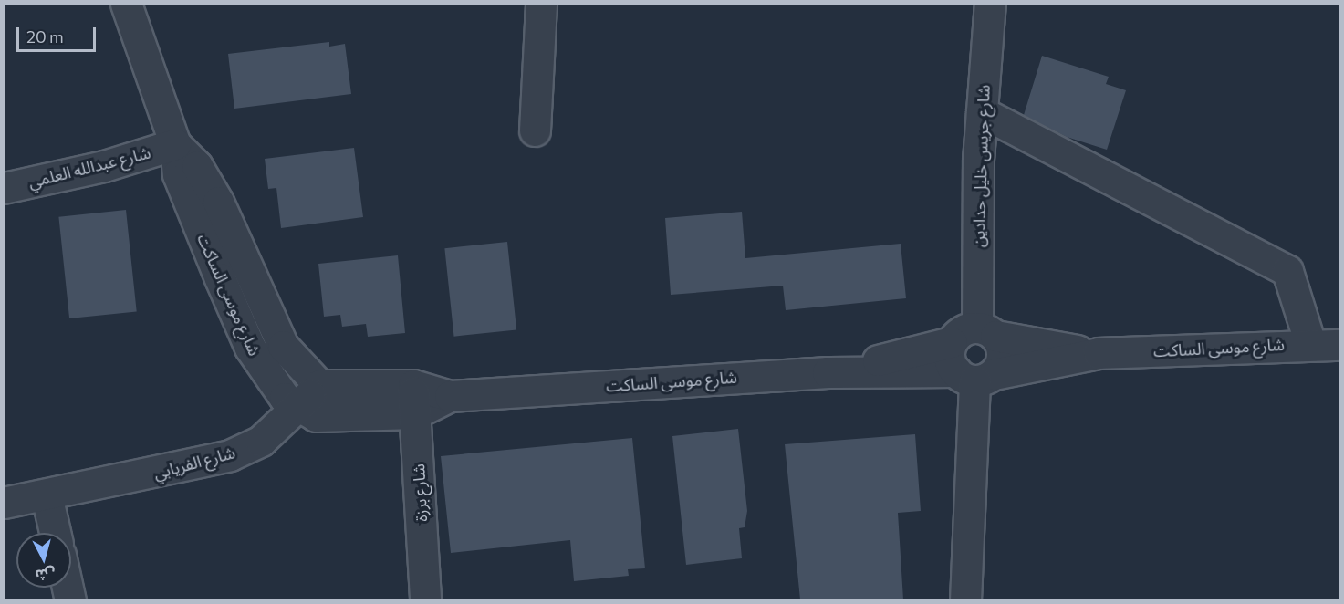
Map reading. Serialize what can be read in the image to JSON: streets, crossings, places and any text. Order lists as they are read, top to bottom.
{
  "streets": {
    "street": [
      "شارع جريس خليل حدادين",
      "شارع عبدالله العلمي",
      "شارع موسى الساكت",
      "شارع الفريابي",
      "شارع برزة"
    ]
  },
  "crossings": [
    ["شارع جريس خليل حدادين", "شارع موسى الساكت"],
    ["شارع عبدالله العلمي", "شارع موسى الساكت"],
    ["شارع موسى الساكت", "شارع الفريابي"],
    ["شارع موسى الساكت", "شارع برزة"]
  ],
  "scale_bar": "20 m",
  "north": "bottom"
}
